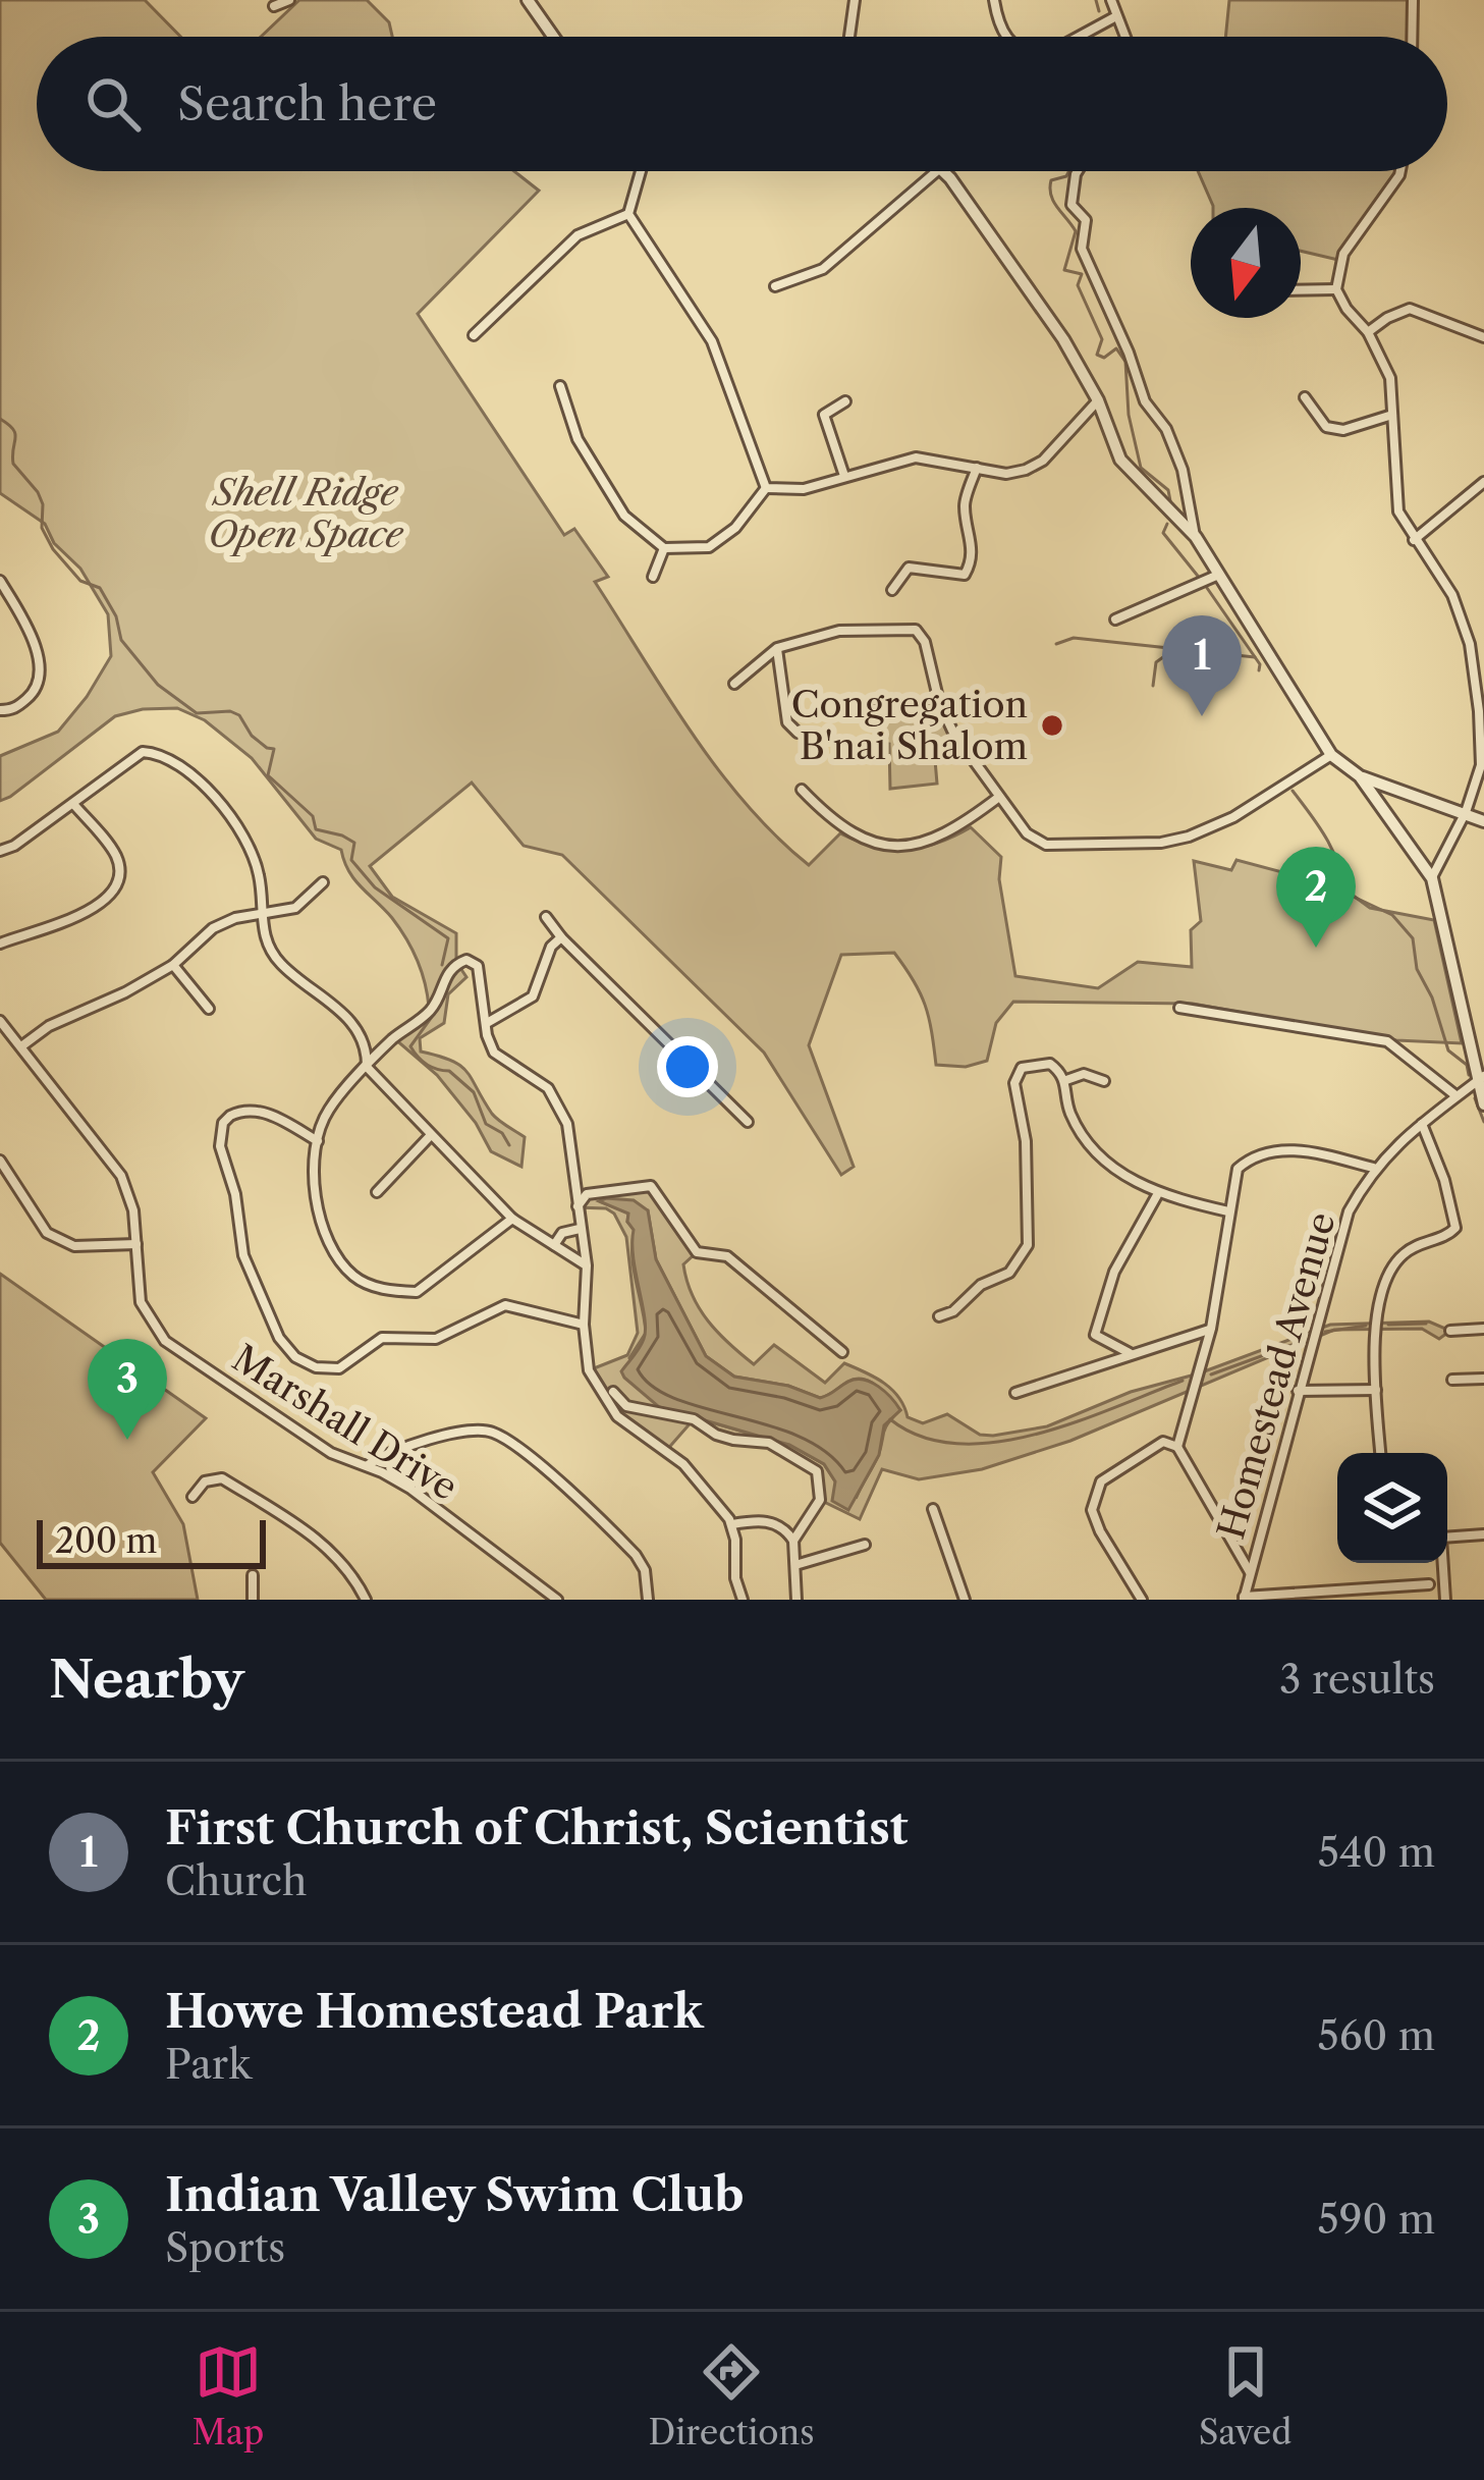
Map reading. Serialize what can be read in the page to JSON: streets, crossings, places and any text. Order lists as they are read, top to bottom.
{
  "streets": {
    "street": ["Homestead Avenue", "Marshall Drive"]
  },
  "parks": ["Shell Ridge Open Space"],
  "places": ["Congregation B'nai Shalom"],
  "scale_bar": "200 m",
  "north": "bottom",
  "page": {
    "search": "Search here",
    "pins": ["1", "2", "3"],
    "scale": "200 m",
    "heading": ["Nearby", "3 results"],
    "list": [
      {
        "mark": "1",
        "name": "First Church of Christ, Scientist",
        "note": "Church",
        "value": "540 m"
      },
      {
        "mark": "2",
        "name": "Howe Homestead Park",
        "note": "Park",
        "value": "560 m"
      },
      {
        "mark": "3",
        "name": "Indian Valley Swim Club",
        "note": "Sports",
        "value": "590 m"
      }
    ],
    "nav": ["Map", "Directions", "Saved"]
  }
}
